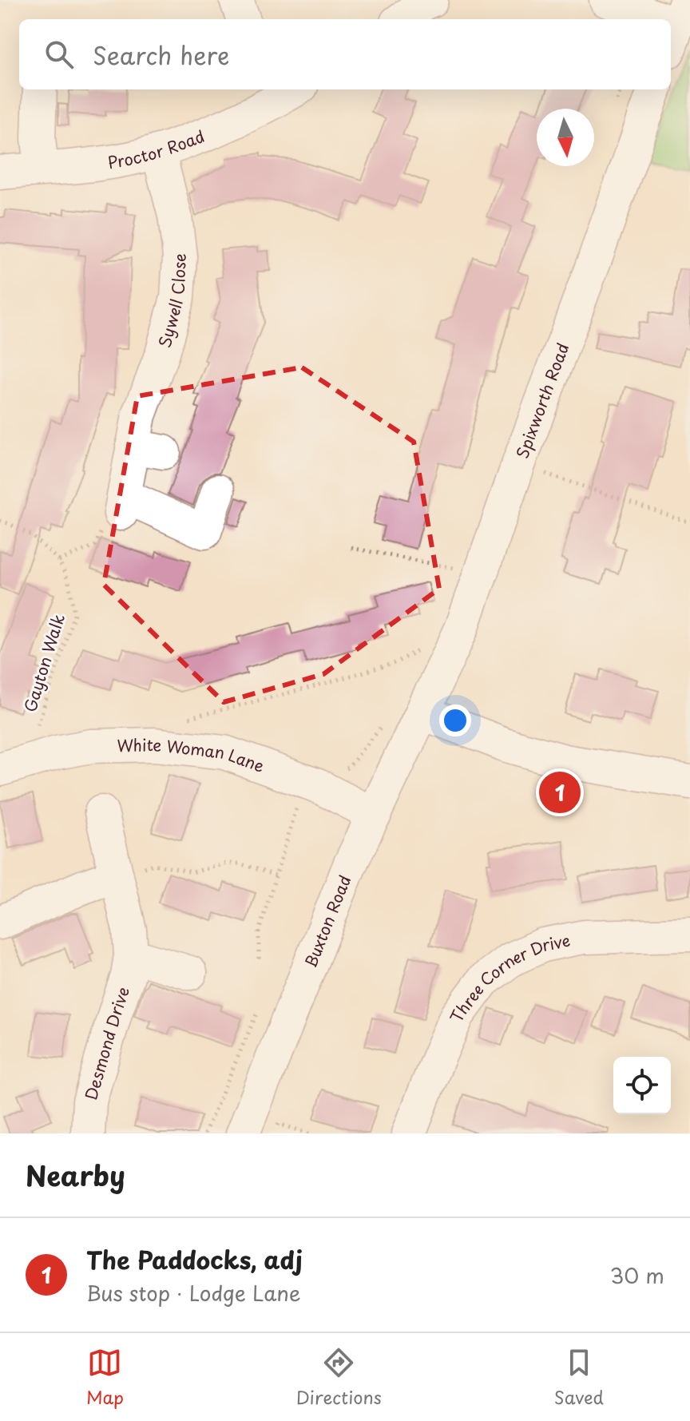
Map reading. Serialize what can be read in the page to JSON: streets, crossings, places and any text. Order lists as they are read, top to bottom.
{
  "streets": {
    "street": [
      "Proctor Road",
      "Sywell Close",
      "Spixworth Road",
      "White Woman Lane",
      "Buxton Road",
      "Three Corner Drive",
      "Desmond Drive"
    ],
    "path": ["Gayton Walk"]
  },
  "crossings": [
    ["Proctor Road", "Sywell Close"],
    ["Spixworth Road", "Buxton Road"],
    ["White Woman Lane", "Buxton Road"]
  ],
  "north": "bottom",
  "page": {
    "search": "Search here",
    "pins": "1",
    "heading": "Nearby",
    "list": [
      {
        "mark": "1",
        "name": "The Paddocks, adj",
        "note": "Bus stop · Lodge Lane",
        "value": "30 m"
      }
    ],
    "nav": ["Map", "Directions", "Saved"]
  }
}
